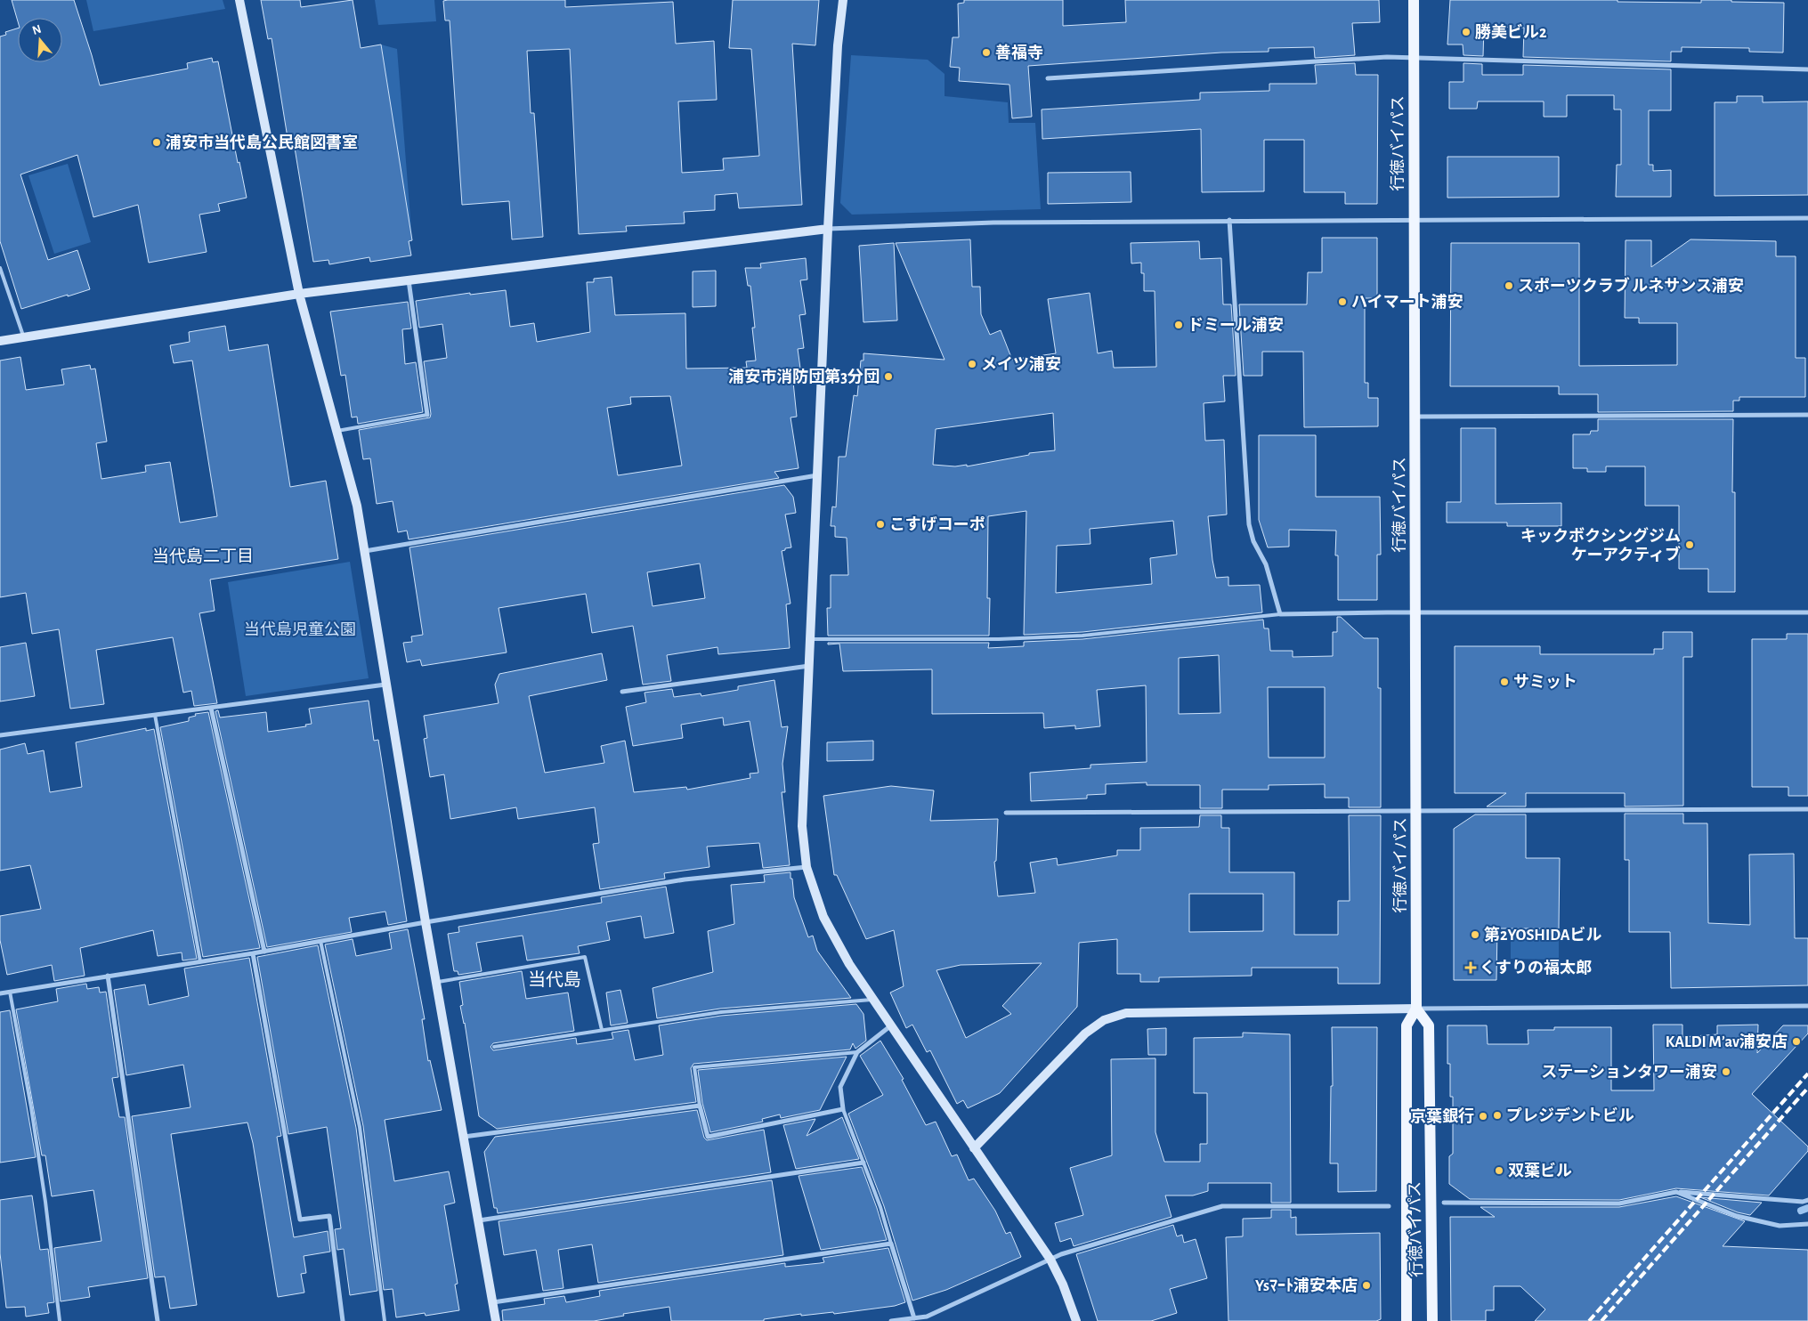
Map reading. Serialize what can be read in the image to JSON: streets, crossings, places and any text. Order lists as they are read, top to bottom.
{
  "streets": {
    "main road": ["行徳バイパス"]
  },
  "districts": ["当代島二丁目", "当代島"],
  "parks": ["当代島児童公園"],
  "places": {
    "other": [
      "勝美ビル2",
      "善福寺",
      "浦安市当代島公民館図書室",
      "スポーツクラブ ルネサンス浦安",
      "ハイマート浦安",
      "ドミール浦安",
      "メイツ浦安",
      "浦安市消防団第3分団",
      "こすげコーポ",
      "キックボクシングジム ケーアクティブ",
      "サミット",
      "第2YOSHIDAビル",
      "KALDI M’av浦安店",
      "ステーションタワー浦安",
      "プレジデントビル",
      "京葉銀行",
      "双葉ビル",
      "Ysﾏｰﾄ浦安本店"
    ],
    "health": ["くすりの福太郎"]
  },
  "north": "top"
}
